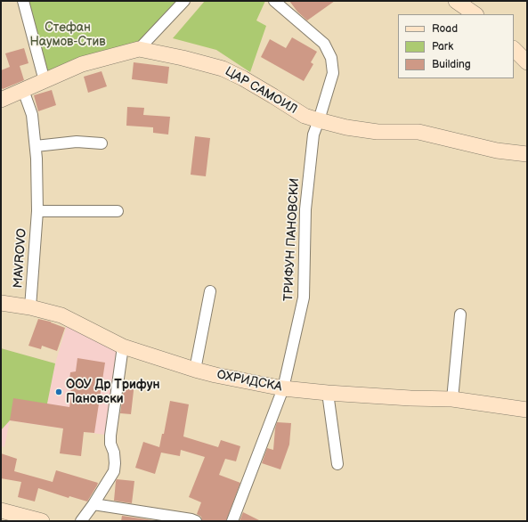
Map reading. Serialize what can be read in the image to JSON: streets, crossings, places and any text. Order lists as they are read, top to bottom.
{
  "streets": {
    "street": [
      "ЦАР САМОИЛ",
      "ТРИФУН ПАНОВСКИ",
      "MAVROVO",
      "ОХРИДСКА"
    ]
  },
  "crossings": [
    ["ЦАР САМОИЛ", "ТРИФУН ПАНОВСКИ"],
    ["ЦАР САМОИЛ", "MAVROVO"],
    ["ТРИФУН ПАНОВСКИ", "ОХРИДСКА"],
    ["MAVROVO", "ОХРИДСКА"]
  ],
  "parks": ["Стефан Наумов-Стив"],
  "places": ["ООУ Др Трифун Пановски"],
  "legend": ["Road", "Park", "Building"]
}
